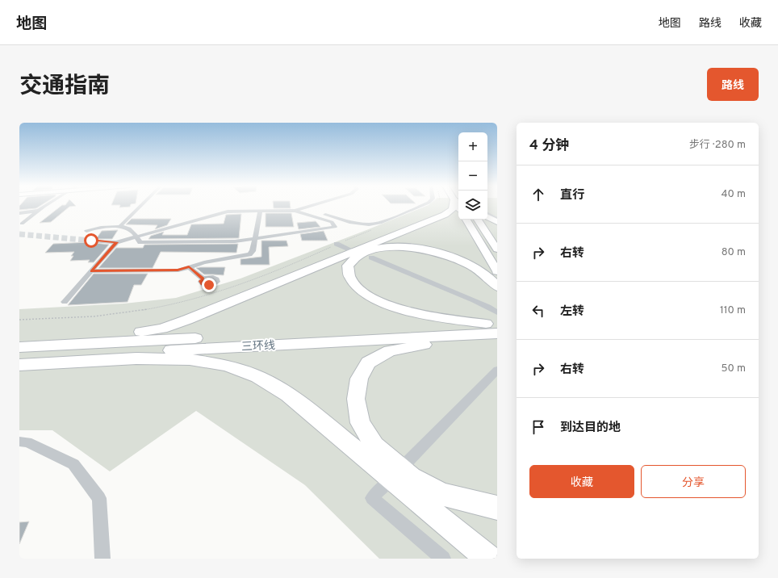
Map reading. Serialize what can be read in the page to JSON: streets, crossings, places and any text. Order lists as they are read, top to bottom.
{
  "streets": {
    "highway": ["三环线"]
  },
  "page": {
    "header": "地图",
    "nav": ["地图", "路线", "收藏"],
    "title": "交通指南",
    "buttons": [
      "路线",
      ["收藏", "分享"]
    ],
    "heading": ["4 分钟", "步行 · 280 m"],
    "map_buttons": ["+", "−"],
    "list": [
      ["直行", "40 m"],
      ["右转", "80 m"],
      ["左转", "110 m"],
      ["右转", "50 m"],
      "到达目的地"
    ]
  }
}
